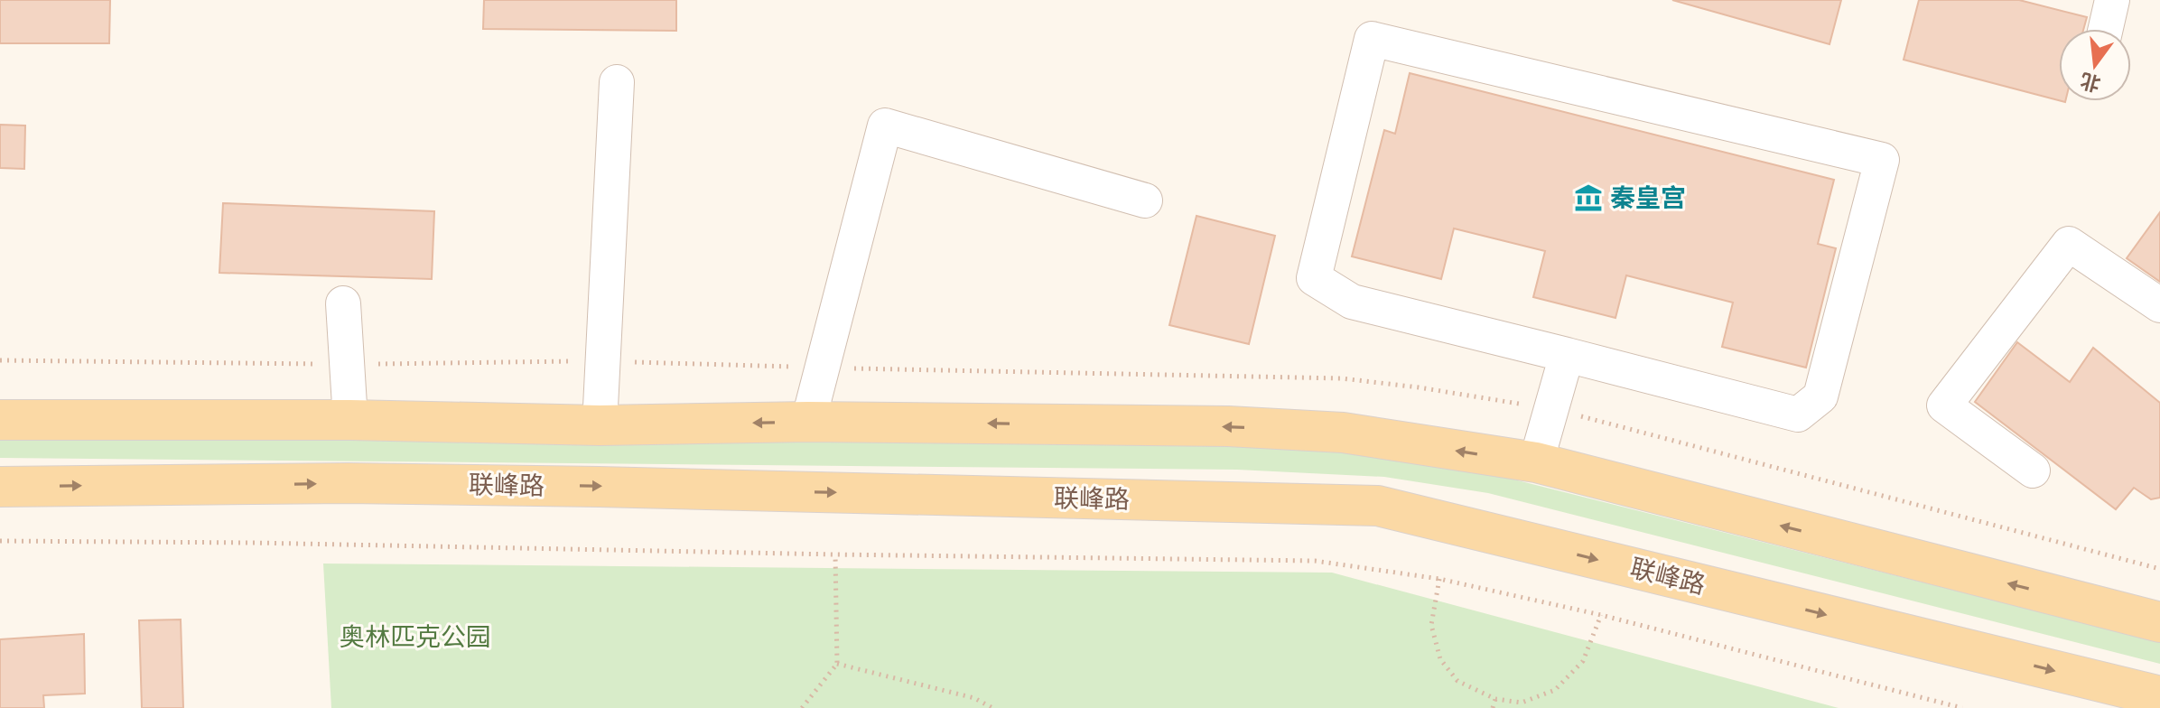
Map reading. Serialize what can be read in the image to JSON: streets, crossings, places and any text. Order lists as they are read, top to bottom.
{
  "streets": {
    "main road": ["联峰路"]
  },
  "parks": ["奥林匹克公园"],
  "places": {
    "museum": ["秦皇宫"]
  },
  "north": "bottom"
}
